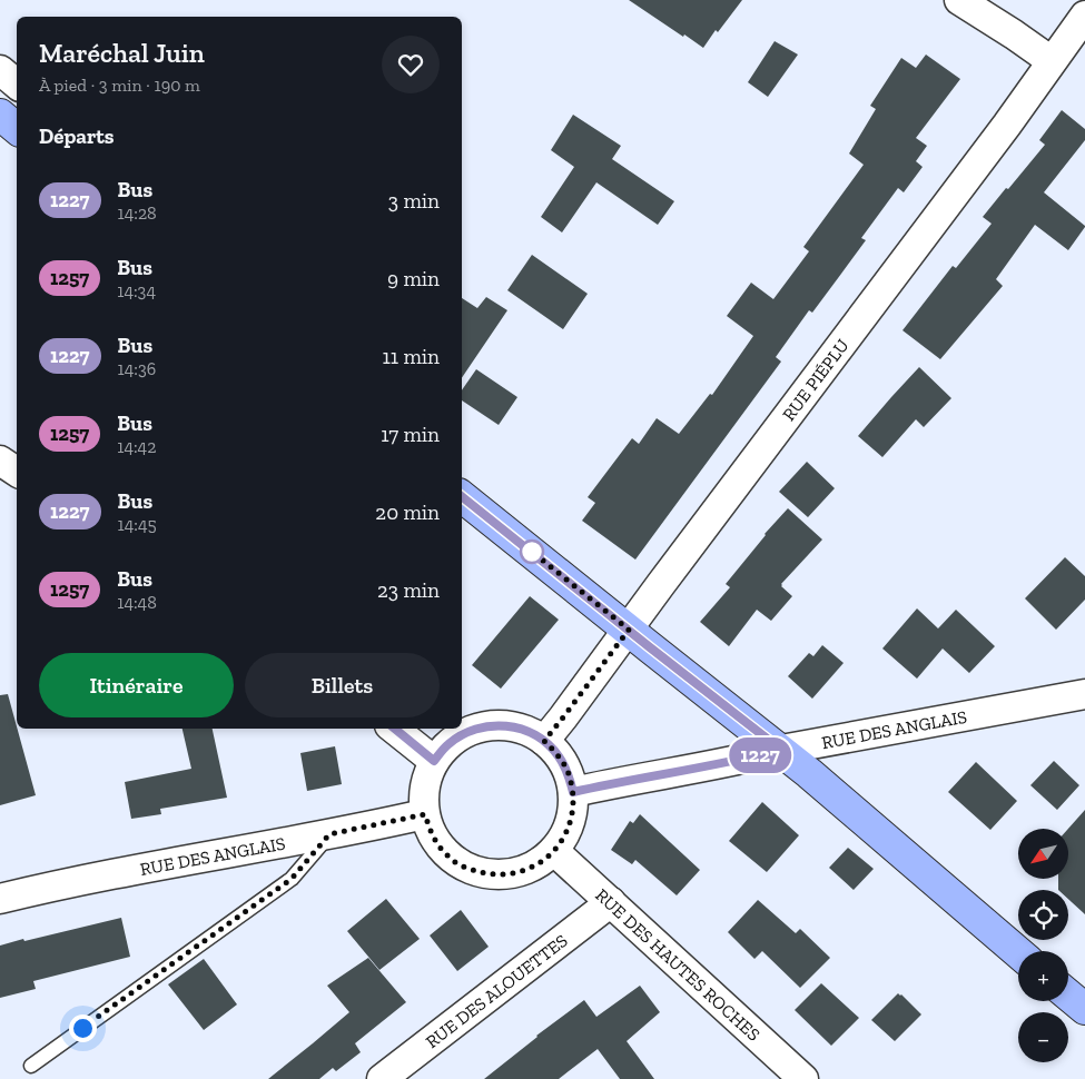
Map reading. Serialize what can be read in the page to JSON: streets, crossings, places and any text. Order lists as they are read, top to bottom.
{
  "streets": {
    "street": [
      "RUE PIÉPLU",
      "RUE DES ANGLAIS",
      "RUE DES HAUTES ROCHES",
      "RUE DES ALOUETTES"
    ]
  },
  "crossings": [
    ["RUE PIÉPLU", "RUE DES ANGLAIS"],
    ["RUE PIÉPLU", "RUE DES HAUTES ROCHES"],
    ["RUE DES ANGLAIS", "RUE DES HAUTES ROCHES"],
    ["RUE DES HAUTES ROCHES", "RUE DES ALOUETTES"]
  ],
  "lines": ["bus line 1227"],
  "north": "bottom left",
  "page": {
    "on_map": "1227",
    "heading": [
      ["Maréchal Juin", "À pied · 3 min · 190 m"],
      "Départs"
    ],
    "list": [
      {
        "mark": "1227",
        "name": "Bus",
        "note": "14:28",
        "value": "3 min"
      },
      {
        "mark": "1257",
        "name": "Bus",
        "note": "14:34",
        "value": "9 min"
      },
      {
        "mark": "1227",
        "name": "Bus",
        "note": "14:36",
        "value": "11 min"
      },
      {
        "mark": "1257",
        "name": "Bus",
        "note": "14:42",
        "value": "17 min"
      },
      {
        "mark": "1227",
        "name": "Bus",
        "note": "14:45",
        "value": "20 min"
      },
      {
        "mark": "1257",
        "name": "Bus",
        "note": "14:48",
        "value": "23 min"
      }
    ],
    "buttons": ["Itinéraire", "Billets"],
    "map_buttons": ["+", "−"]
  }
}
